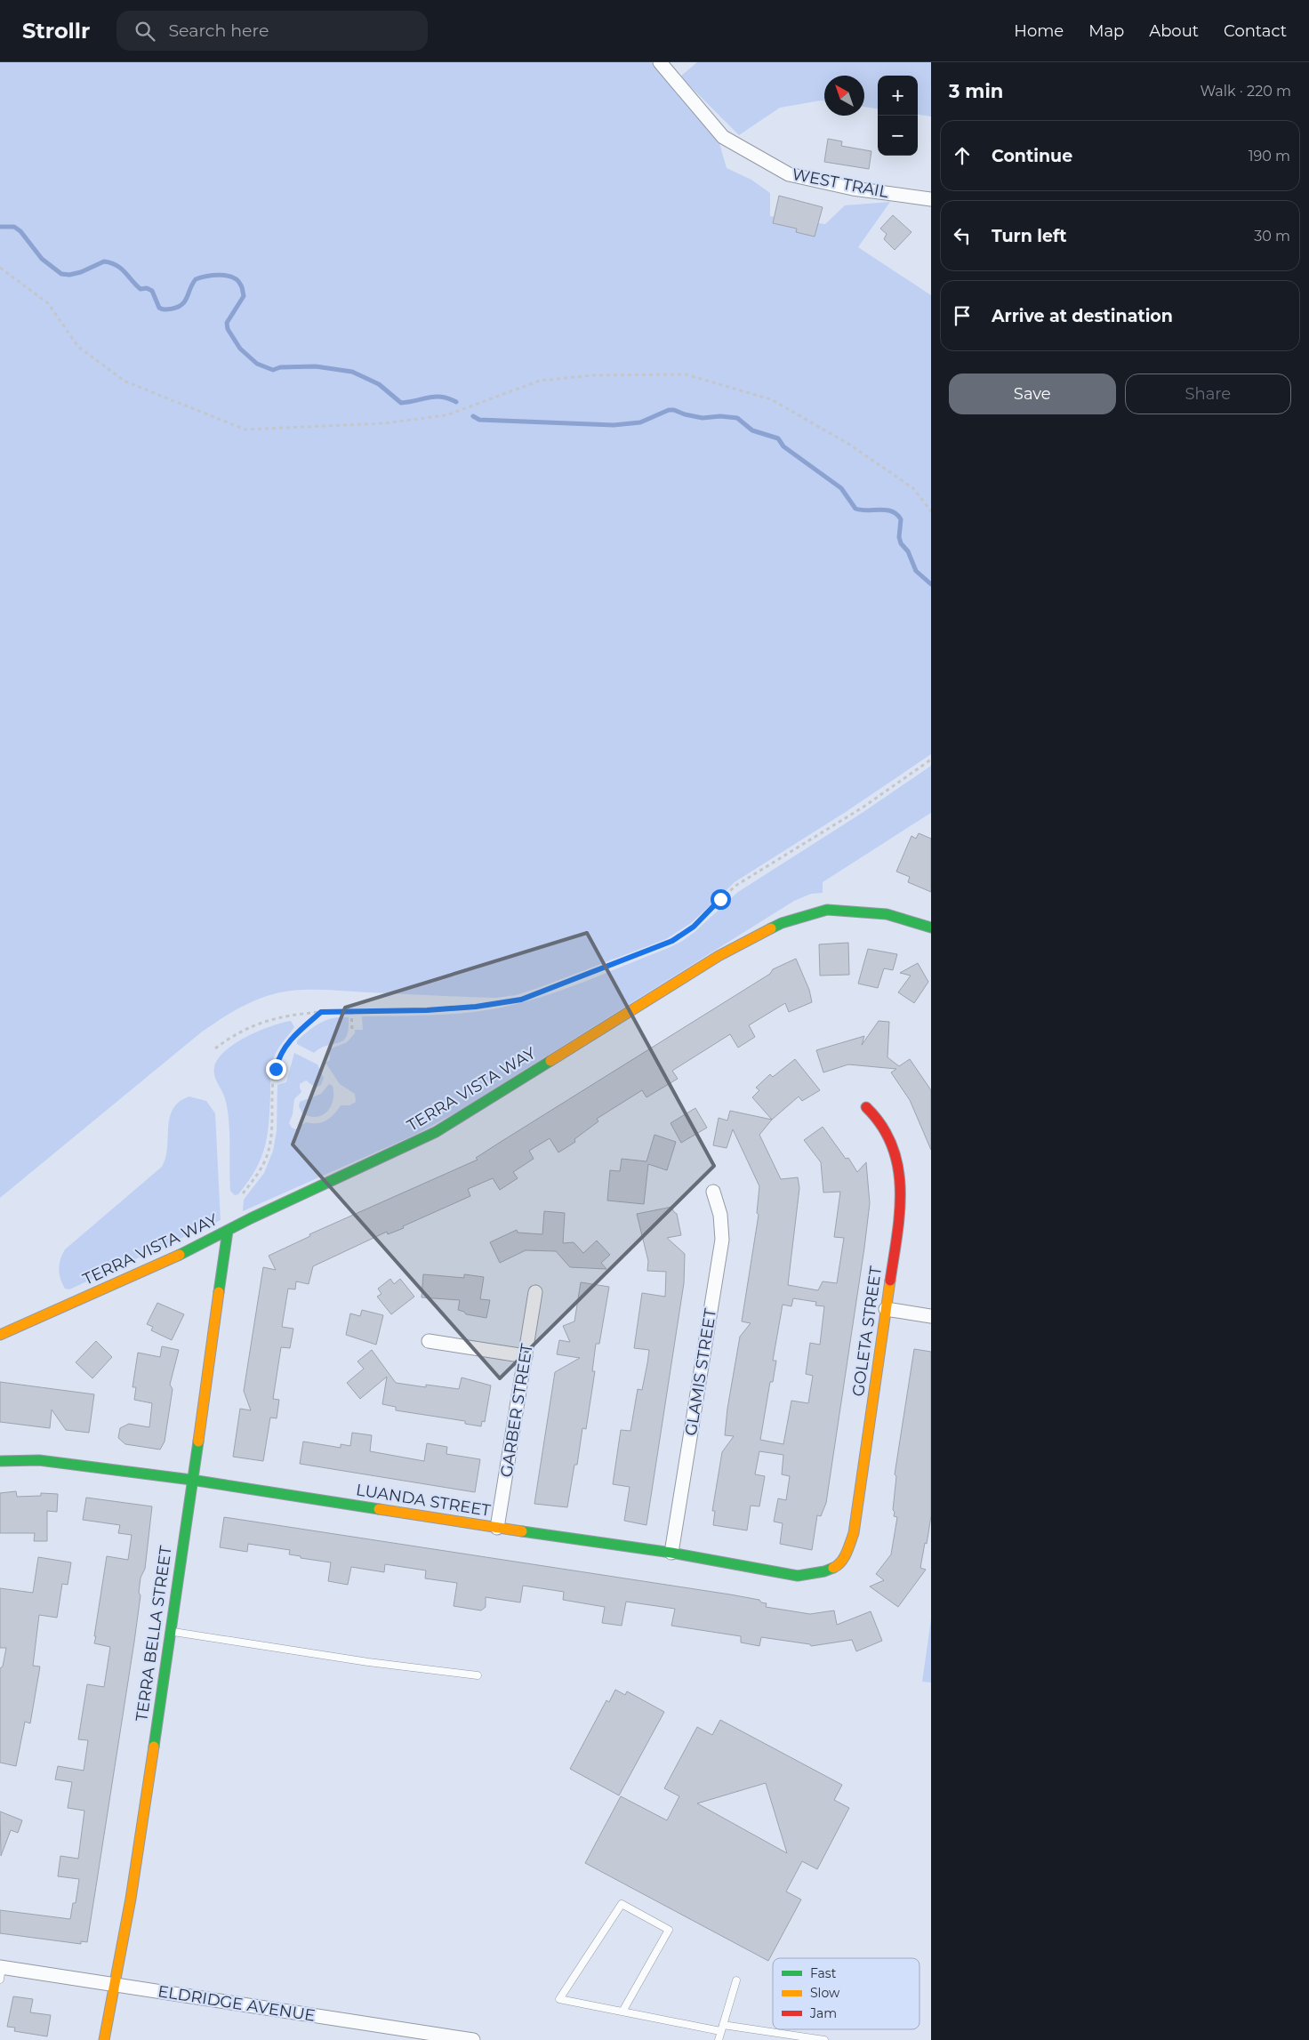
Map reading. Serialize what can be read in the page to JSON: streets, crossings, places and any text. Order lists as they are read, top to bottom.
{
  "streets": {
    "street": [
      "WEST TRAIL",
      "TERRA VISTA WAY",
      "GOLETA STREET",
      "GLAMIS STREET",
      "GARBER STREET",
      "LUANDA STREET",
      "TERRA BELLA STREET",
      "ELDRIDGE AVENUE"
    ]
  },
  "crossings": [
    ["TERRA VISTA WAY", "TERRA BELLA STREET"],
    ["GOLETA STREET", "LUANDA STREET"],
    ["GLAMIS STREET", "LUANDA STREET"],
    ["GARBER STREET", "LUANDA STREET"],
    ["LUANDA STREET", "TERRA BELLA STREET"],
    ["TERRA BELLA STREET", "ELDRIDGE AVENUE"]
  ],
  "legend": ["Fast", "Slow", "Jam"],
  "north": "top left",
  "page": {
    "header": "Strollr",
    "search": "Search here",
    "nav": [
      "Home",
      "Map",
      "About",
      "Contact"
    ],
    "heading": ["3 min", "Walk · 220 m"],
    "map_buttons": ["+", "−"],
    "list": [
      ["Continue", "190 m"],
      ["Turn left", "30 m"],
      "Arrive at destination"
    ],
    "buttons": ["Save", "Share"]
  }
}
